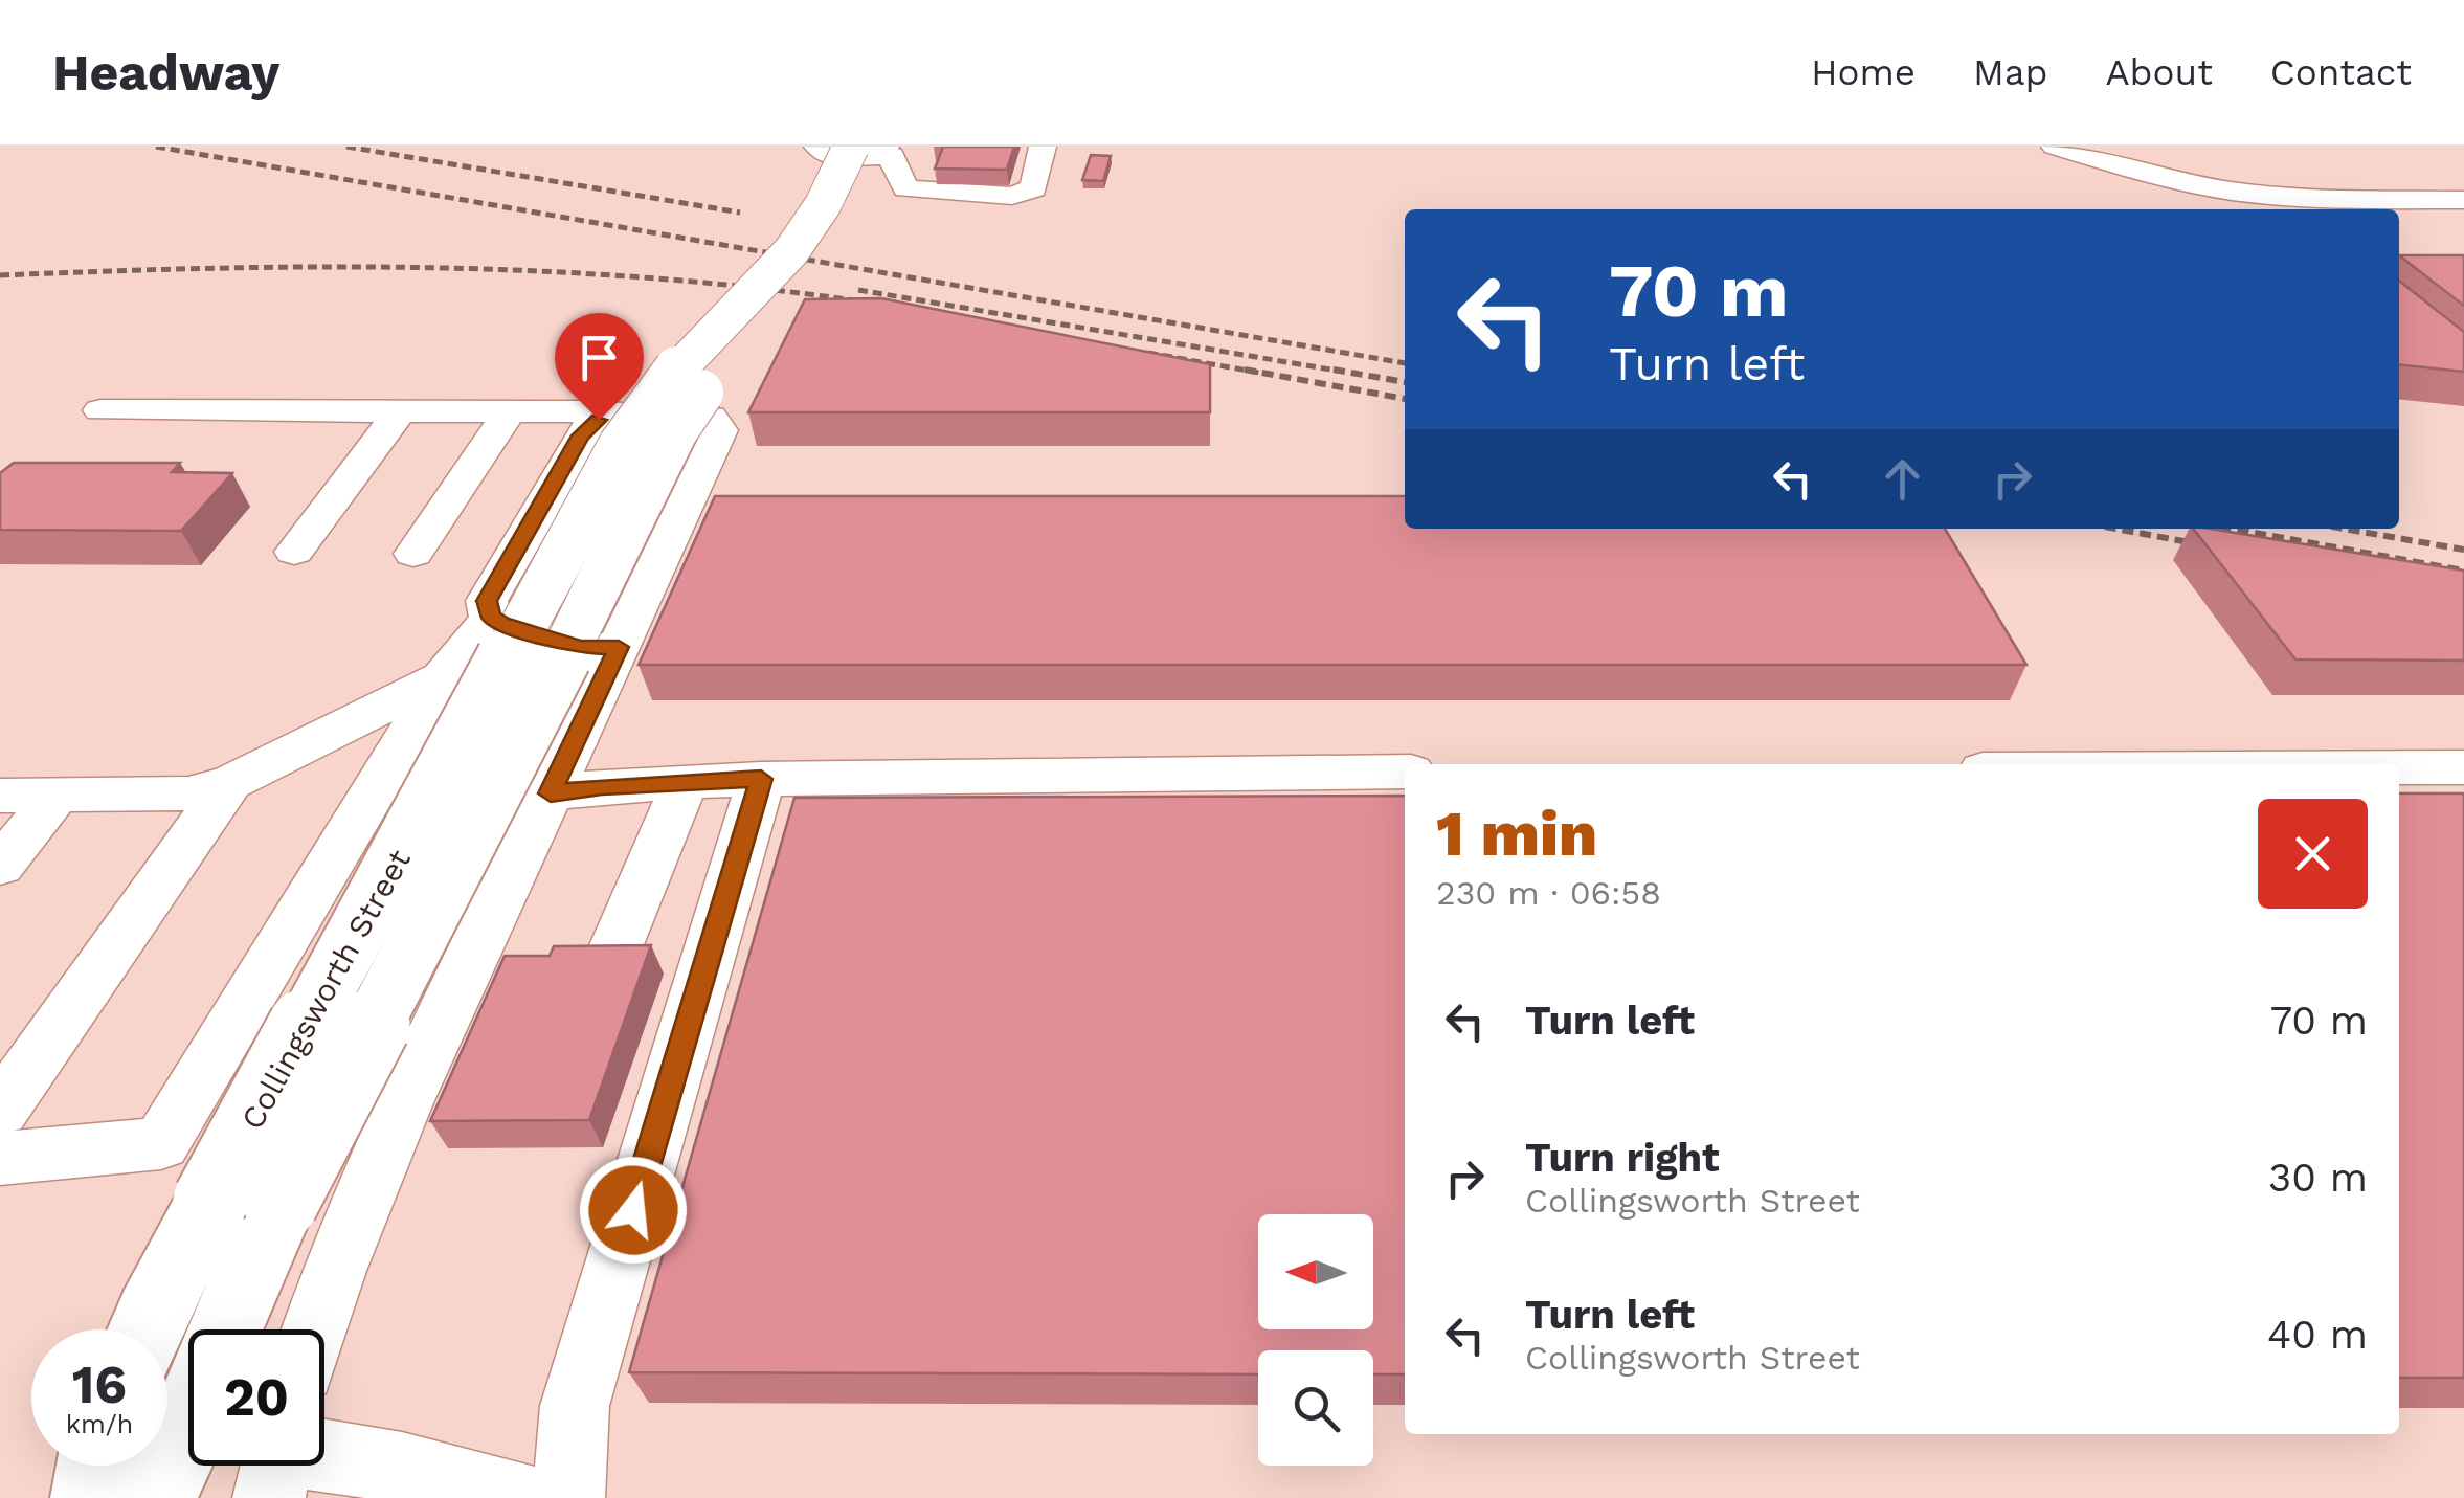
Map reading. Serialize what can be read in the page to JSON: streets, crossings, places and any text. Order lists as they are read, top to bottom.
{
  "streets": {
    "main road": ["Collingsworth Street"]
  },
  "north": "left",
  "page": {
    "header": "Headway",
    "nav": [
      "Home",
      "Map",
      "About",
      "Contact"
    ],
    "turn": ["70 m", "Turn left"],
    "heading": ["1 min", "230 m · 06:58"],
    "list": [
      {
        "name": "Turn left",
        "value": "70 m"
      },
      {
        "name": "Turn right",
        "note": "Collingsworth Street",
        "value": "30 m"
      },
      {
        "name": "Turn left",
        "note": "Collingsworth Street",
        "value": "40 m"
      }
    ],
    "speed": "16 km/h",
    "limit": "20"
  }
}
